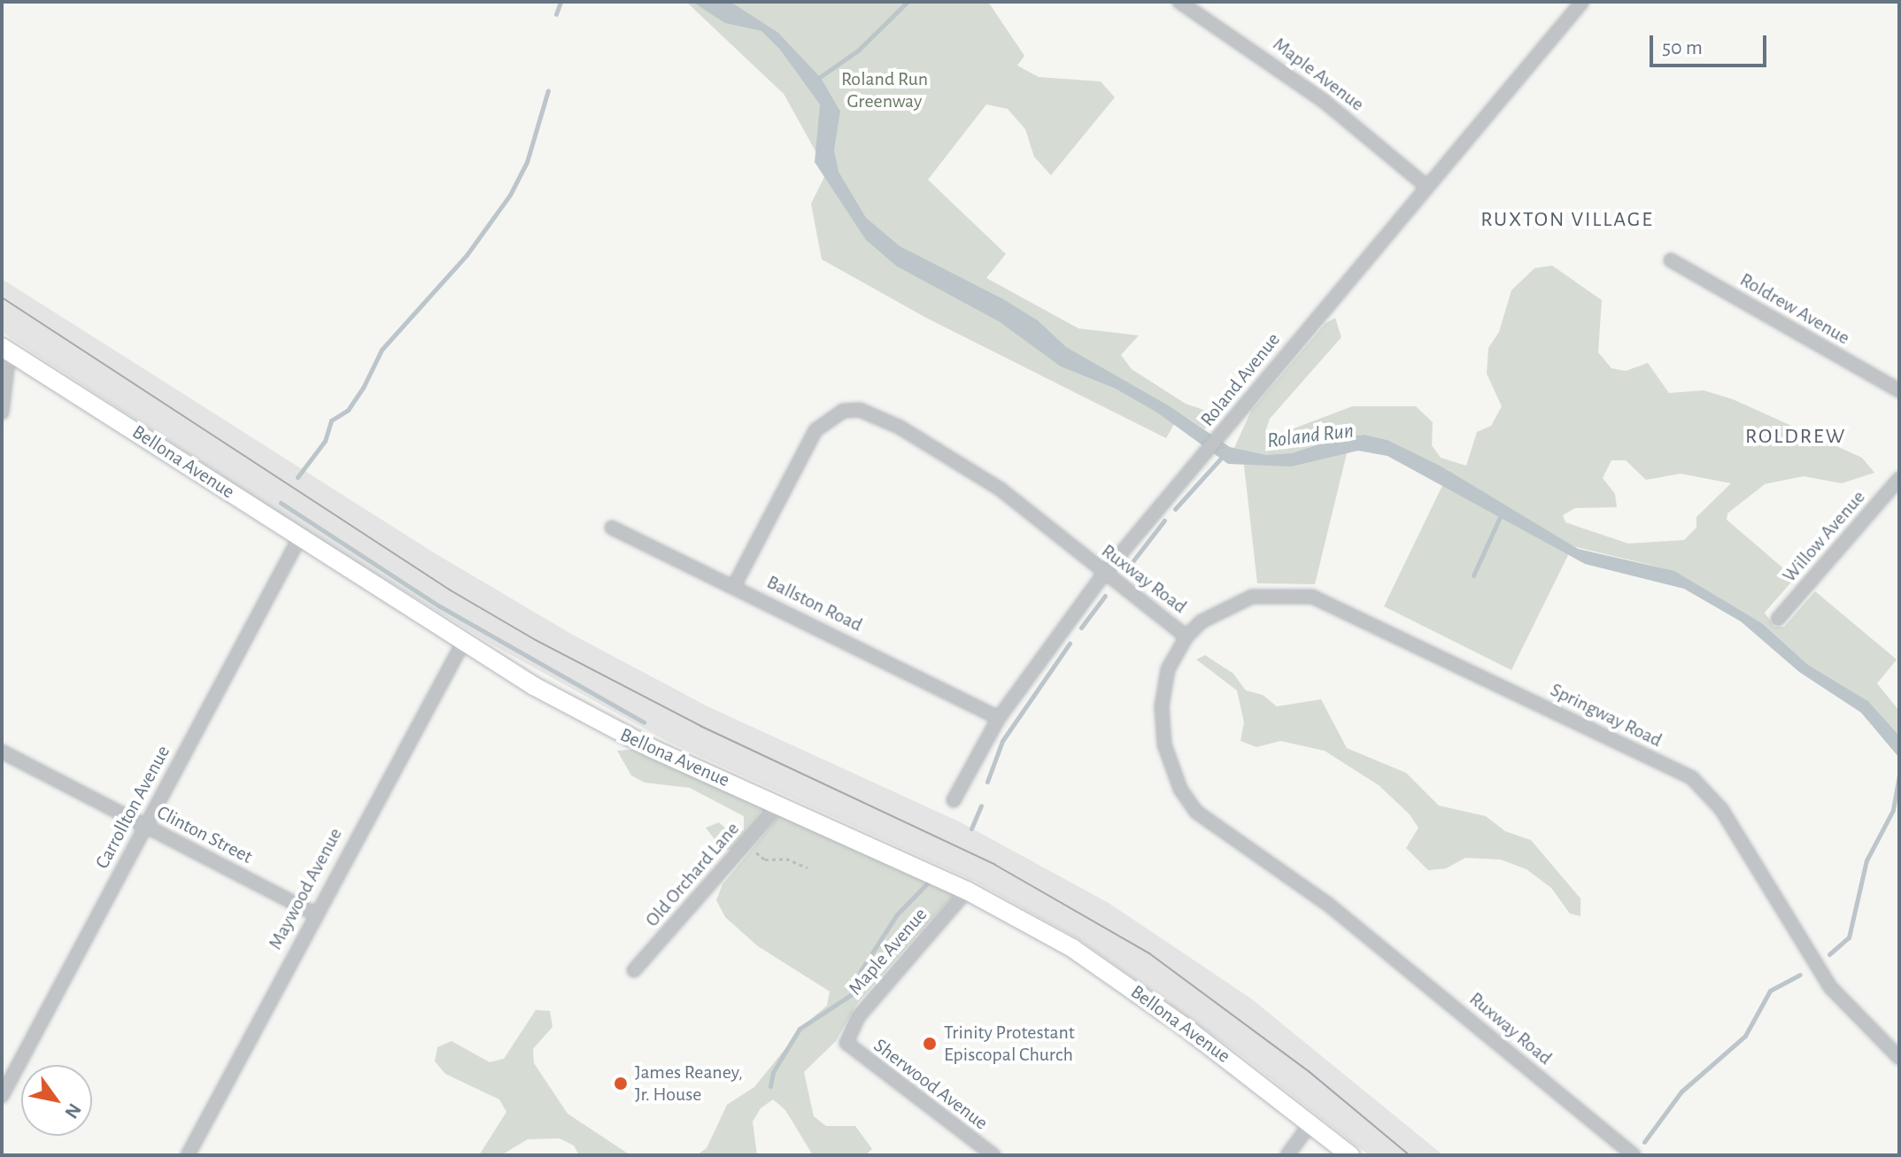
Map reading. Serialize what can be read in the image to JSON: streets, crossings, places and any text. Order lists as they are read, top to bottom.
{
  "streets": {
    "street": [
      "Maple Avenue",
      "Roldrew Avenue",
      "Roland Avenue",
      "Bellona Avenue",
      "Willow Avenue",
      "Ruxway Road",
      "Ballston Road",
      "Springway Road",
      "Carrollton Avenue",
      "Clinton Street",
      "Old Orchard Lane",
      "Maywood Avenue",
      "Sherwood Avenue"
    ]
  },
  "crossings": [
    ["Maple Avenue", "Roland Avenue"],
    ["Maple Avenue", "Bellona Avenue"],
    ["Maple Avenue", "Sherwood Avenue"],
    ["Roland Avenue", "Ruxway Road"],
    ["Roland Avenue", "Ballston Road"],
    ["Bellona Avenue", "Carrollton Avenue"],
    ["Bellona Avenue", "Old Orchard Lane"],
    ["Bellona Avenue", "Maywood Avenue"],
    ["Ruxway Road", "Ballston Road"],
    ["Ruxway Road", "Springway Road"],
    ["Carrollton Avenue", "Clinton Street"],
    ["Clinton Street", "Maywood Avenue"]
  ],
  "districts": ["RUXTON VILLAGE", "ROLDREW"],
  "water": ["Roland Run"],
  "parks": ["Roland Run Greenway"],
  "places": ["Trinity Protestant Episcopal Church", "James Reaney, Jr. House"],
  "scale_bar": "50 m",
  "north": "bottom right"
}
